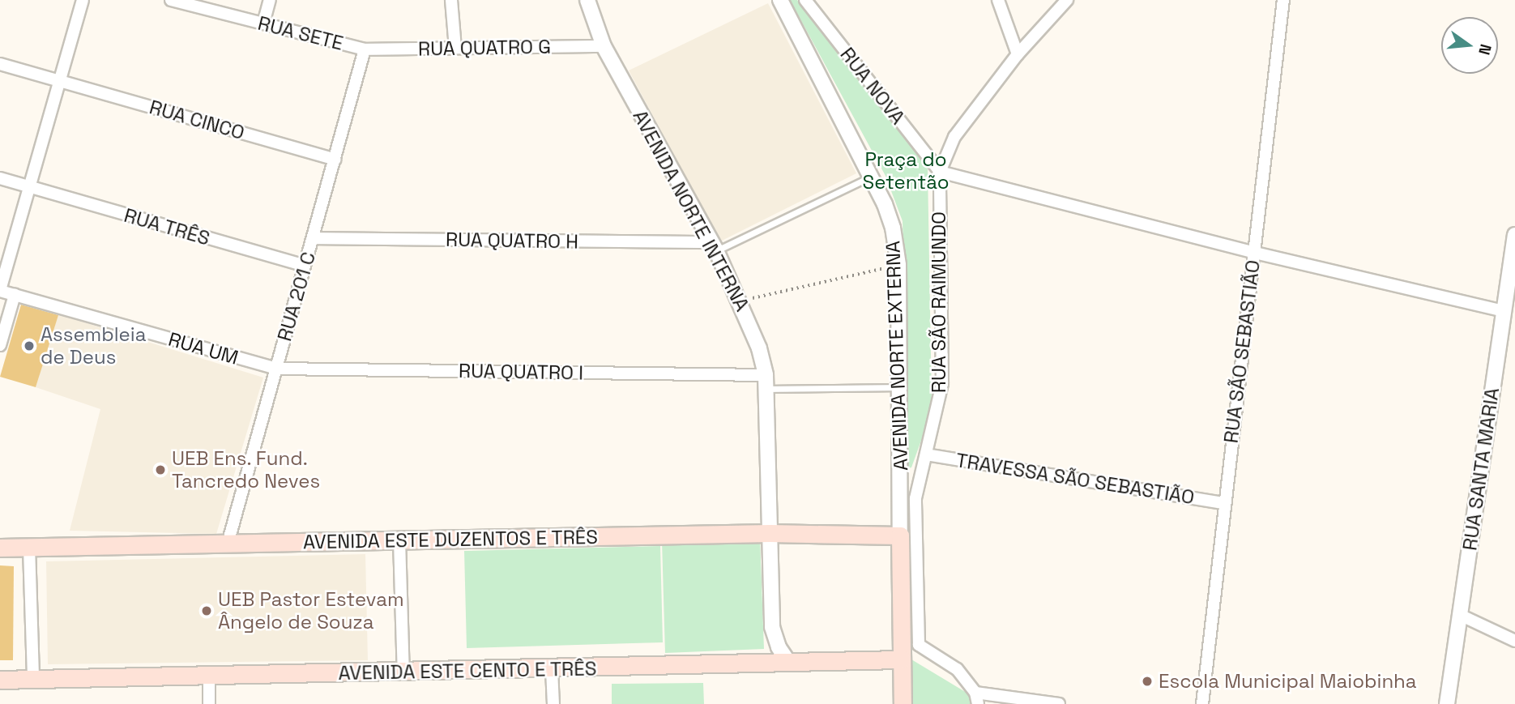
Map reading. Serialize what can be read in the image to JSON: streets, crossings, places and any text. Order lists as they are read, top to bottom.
{
  "streets": {
    "main road": ["AVENIDA NORTE EXTERNA", "AVENIDA ESTE DUZENTOS E TRÊS", "AVENIDA ESTE CENTO E TRÊS"],
    "street": [
      "RUA SETE",
      "RUA QUATRO G",
      "RUA NOVA",
      "RUA CINCO",
      "AVENIDA NORTE INTERNA",
      "RUA TRÊS",
      "RUA QUATRO H",
      "RUA 201 C",
      "RUA SÃO RAIMUNDO",
      "RUA UM",
      "RUA SÃO SEBASTIÃO",
      "RUA QUATRO I",
      "RUA SANTA MARIA",
      "TRAVESSA SÃO SEBASTIÃO"
    ]
  },
  "crossings": [
    ["RUA SETE", "RUA QUATRO G"],
    ["RUA SETE", "RUA 201 C"],
    ["RUA QUATRO G", "AVENIDA NORTE INTERNA"],
    ["RUA QUATRO G", "RUA 201 C"],
    ["RUA NOVA", "RUA SÃO RAIMUNDO"],
    ["RUA CINCO", "RUA 201 C"],
    ["AVENIDA NORTE INTERNA", "RUA QUATRO H"],
    ["AVENIDA NORTE INTERNA", "RUA QUATRO I"],
    ["AVENIDA NORTE INTERNA", "AVENIDA ESTE DUZENTOS E TRÊS"],
    ["AVENIDA NORTE INTERNA", "AVENIDA ESTE CENTO E TRÊS"],
    ["RUA TRÊS", "RUA 201 C"],
    ["RUA TRÊS", "RUA UM"],
    ["RUA QUATRO H", "RUA 201 C"],
    ["RUA 201 C", "RUA UM"],
    ["RUA 201 C", "RUA QUATRO I"],
    ["RUA 201 C", "AVENIDA ESTE DUZENTOS E TRÊS"],
    ["RUA SÃO RAIMUNDO", "AVENIDA NORTE EXTERNA"],
    ["RUA SÃO RAIMUNDO", "TRAVESSA SÃO SEBASTIÃO"],
    ["RUA SÃO RAIMUNDO", "AVENIDA ESTE CENTO E TRÊS"],
    ["RUA UM", "RUA QUATRO I"],
    ["RUA SÃO SEBASTIÃO", "TRAVESSA SÃO SEBASTIÃO"],
    ["AVENIDA NORTE EXTERNA", "AVENIDA ESTE DUZENTOS E TRÊS"],
    ["AVENIDA NORTE EXTERNA", "AVENIDA ESTE CENTO E TRÊS"]
  ],
  "parks": ["Praça do Setentão"],
  "places": [
    "Assembleia de Deus",
    "UEB Ens. Fund. Tancredo Neves",
    "UEB Pastor Estevam Ângelo de Souza",
    "Escola Municipal Maiobinha"
  ],
  "north": "right"
}
